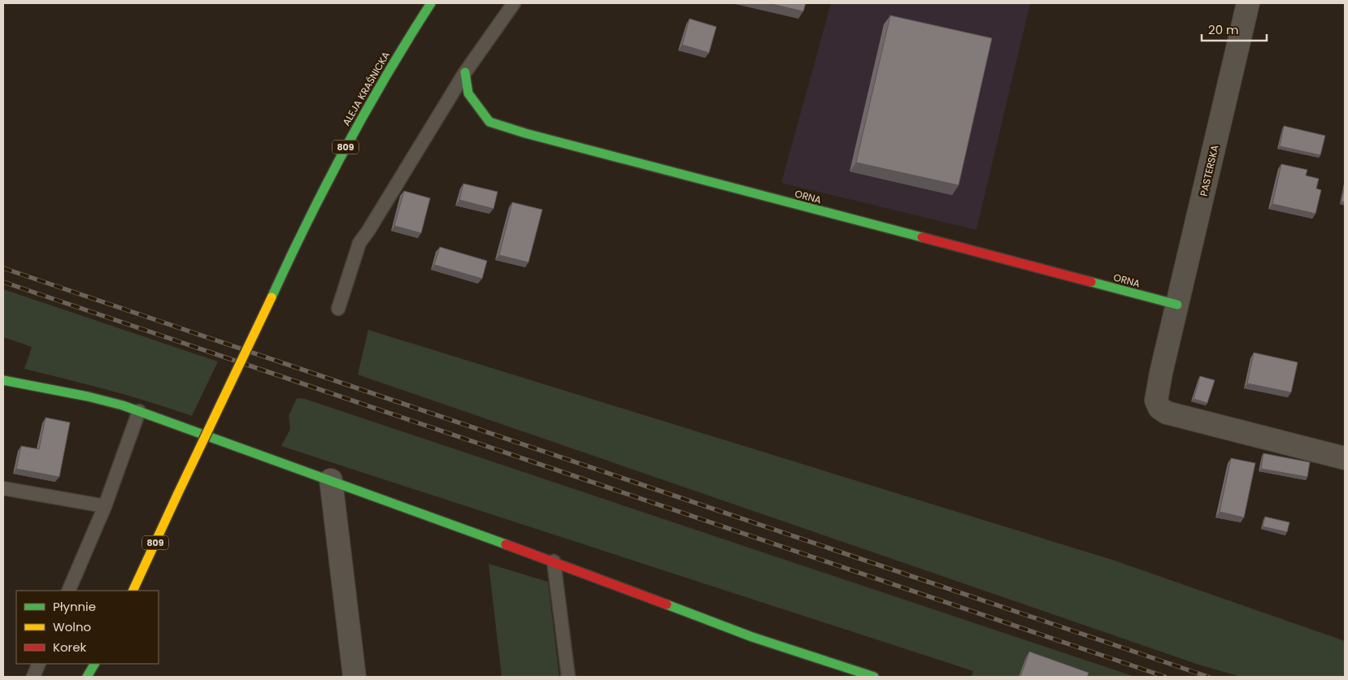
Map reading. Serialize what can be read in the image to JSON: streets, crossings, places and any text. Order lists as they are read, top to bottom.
{
  "streets": {
    "street": [
      "ALEJA KRAŚNICKA",
      "809",
      "PASTERSKA",
      "ORNA"
    ]
  },
  "crossings": [
    ["PASTERSKA", "ORNA"]
  ],
  "legend": ["Płynnie", "Wolno", "Korek"],
  "scale_bar": "20 m"
}
